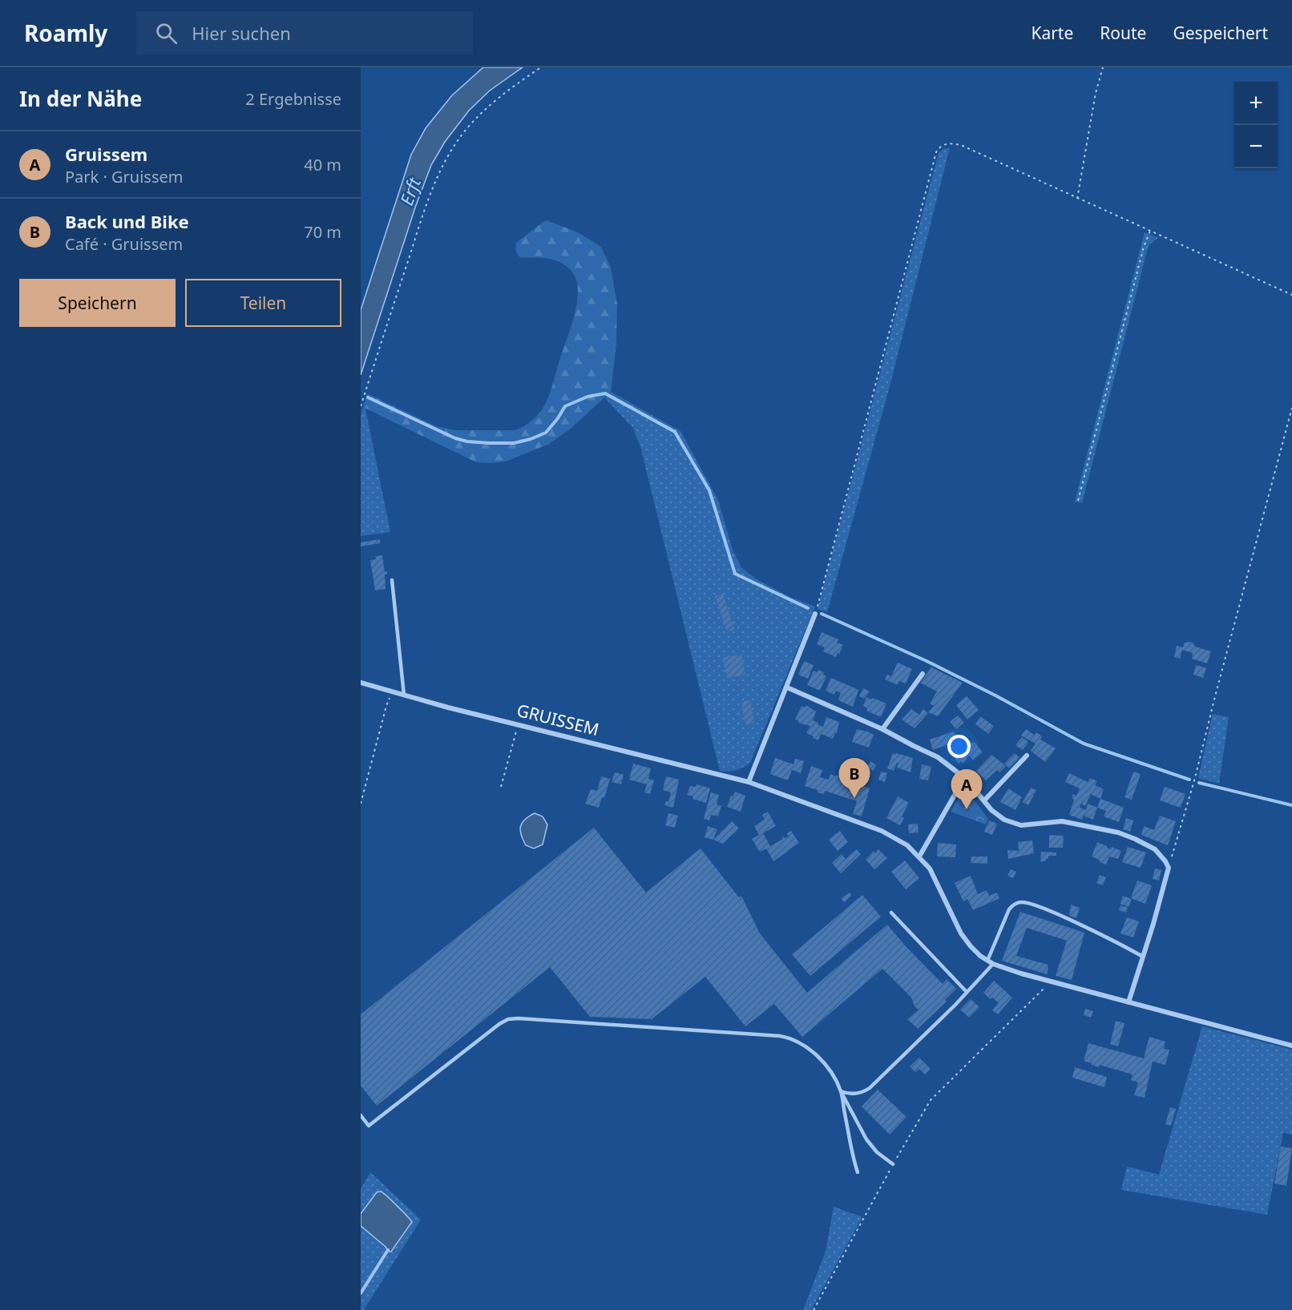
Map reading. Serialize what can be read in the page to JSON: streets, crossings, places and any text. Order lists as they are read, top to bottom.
{
  "streets": {
    "street": ["GRUISSEM"]
  },
  "water": ["Erft"],
  "page": {
    "header": "Roamly",
    "search": "Hier suchen",
    "nav": ["Karte", "Route", "Gespeichert"],
    "heading": ["In der Nähe", "2 Ergebnisse"],
    "map_buttons": ["+", "−"],
    "list": [
      {
        "mark": "A",
        "name": "Gruissem",
        "note": "Park · Gruissem",
        "value": "40 m"
      },
      {
        "mark": "B",
        "name": "Back und Bike",
        "note": "Café · Gruissem",
        "value": "70 m"
      }
    ],
    "buttons": ["Speichern", "Teilen"],
    "pins": ["B", "A"]
  }
}
